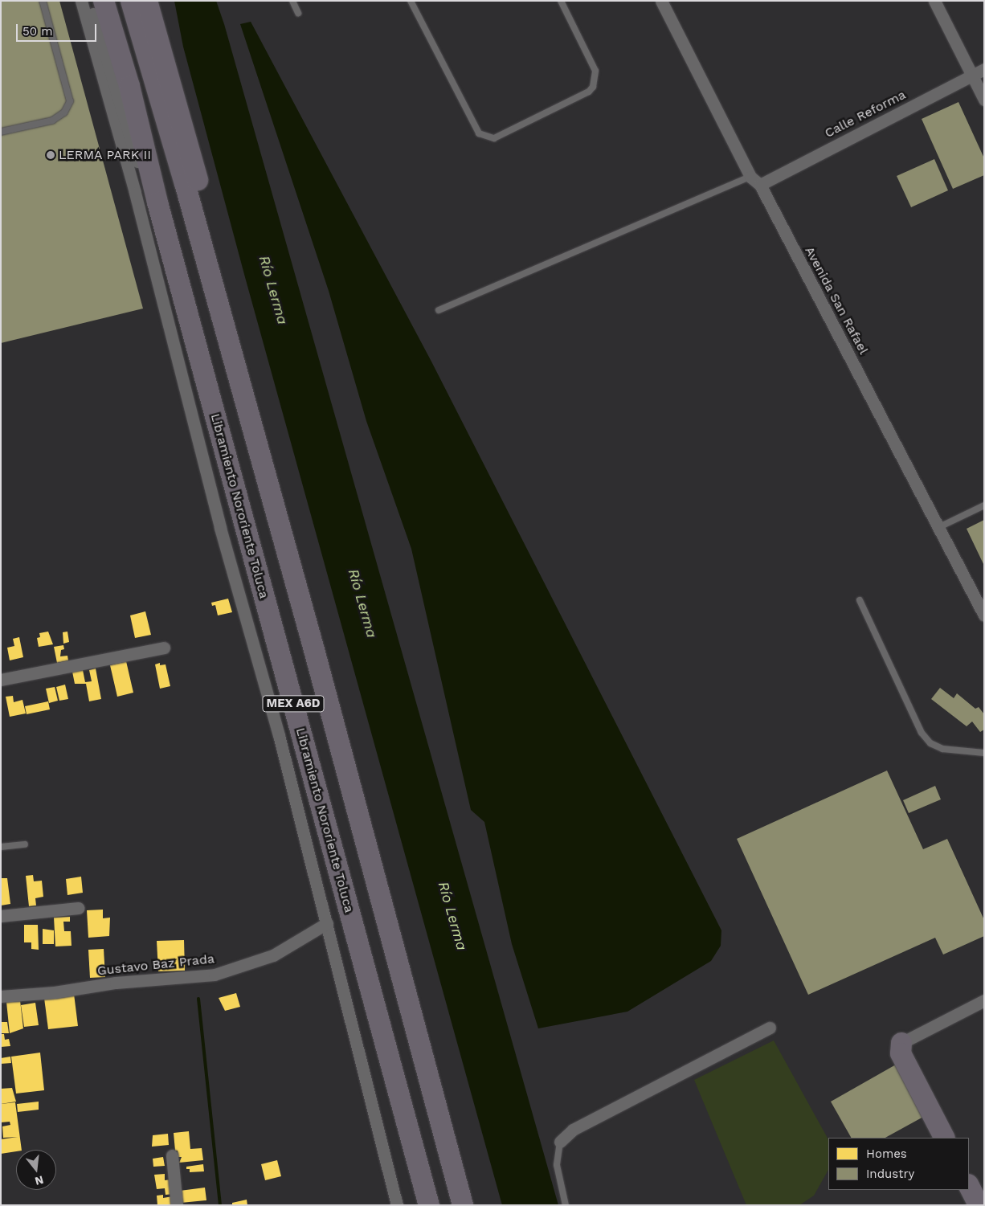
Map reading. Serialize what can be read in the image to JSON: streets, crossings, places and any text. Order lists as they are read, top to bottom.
{
  "streets": {
    "highway": ["Libramiento Nororiente Toluca", "MEX A6D"],
    "street": ["Calle Reforma", "Avenida San Rafael", "Gustavo Baz Prada"]
  },
  "crossings": [
    ["Calle Reforma", "Avenida San Rafael"]
  ],
  "water": ["Río Lerma"],
  "places": ["LERMA PARK II"],
  "legend": ["Homes", "Industry"],
  "scale_bar": "50 m",
  "north": "bottom"
}
